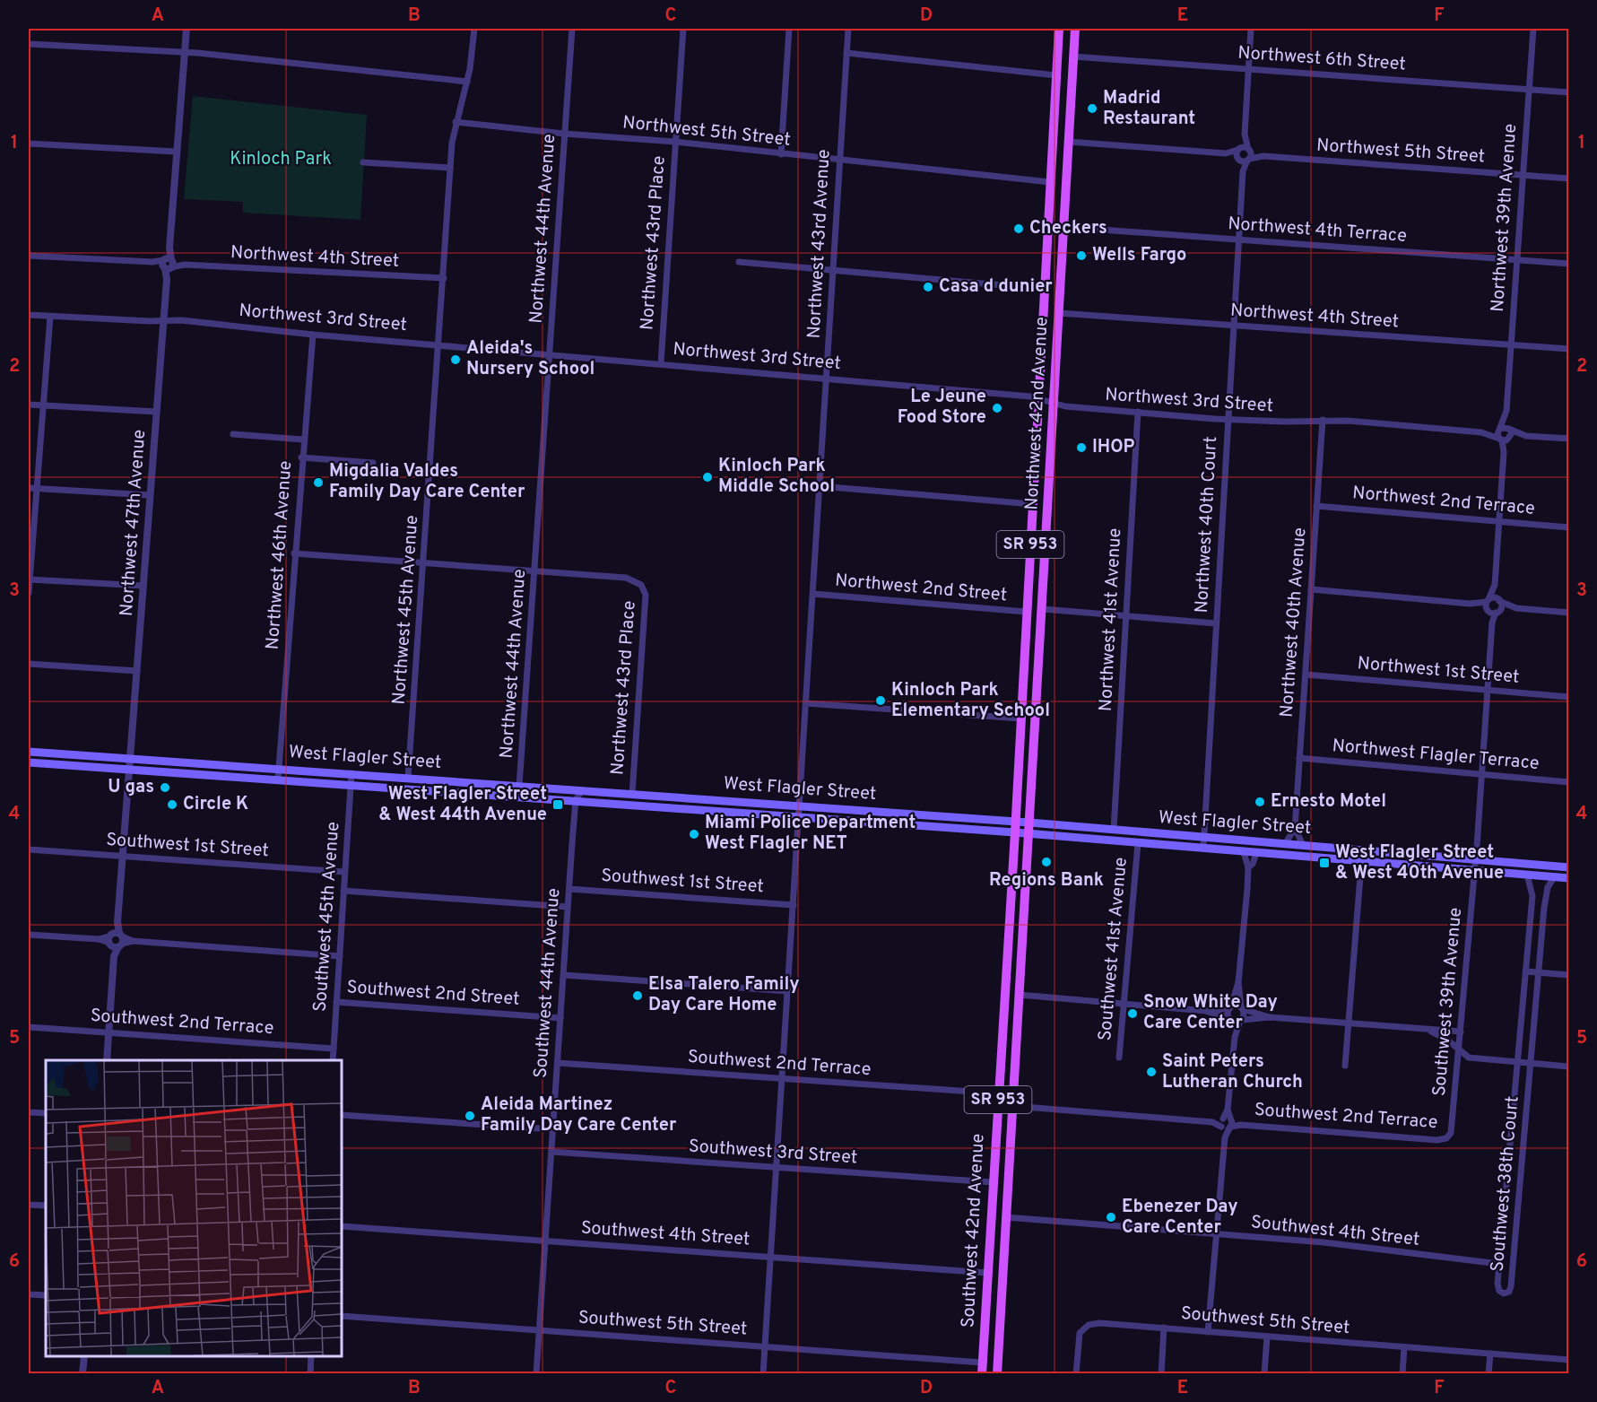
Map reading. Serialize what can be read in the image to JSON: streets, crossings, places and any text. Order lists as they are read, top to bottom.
{
  "streets": {
    "main road": [
      "Northwest 42nd Avenue",
      "SR 953",
      "West Flagler Street",
      "Southwest 42nd Avenue"
    ],
    "street": [
      "Northwest 6th Street",
      "Northwest 5th Street",
      "Northwest 39th Avenue",
      "Northwest 44th Avenue",
      "Northwest 4th Terrace",
      "Northwest 43rd Place",
      "Northwest 43rd Avenue",
      "Northwest 4th Street",
      "Northwest 3rd Street",
      "Northwest 2nd Terrace",
      "Northwest 47th Avenue",
      "Northwest 40th Court",
      "Northwest 46th Avenue",
      "Northwest 2nd Street",
      "Northwest 45th Avenue",
      "Northwest 41st Avenue",
      "Northwest 40th Avenue",
      "Northwest 1st Street",
      "Northwest Flagler Terrace",
      "Southwest 1st Street",
      "Southwest 45th Avenue",
      "Southwest 41st Avenue",
      "Southwest 44th Avenue",
      "Southwest 2nd Street",
      "Southwest 39th Avenue",
      "Southwest 2nd Terrace",
      "Southwest 3rd Street",
      "Southwest 38th Court",
      "Southwest 4th Street",
      "Southwest 5th Street"
    ]
  },
  "crossings": [
    ["Northwest 6th Street", "Northwest 39th Avenue"],
    ["Northwest 6th Street", "Northwest 42nd Avenue"],
    ["Northwest 5th Street", "Northwest 39th Avenue"],
    ["Northwest 5th Street", "Northwest 44th Avenue"],
    ["Northwest 5th Street", "Northwest 43rd Place"],
    ["Northwest 5th Street", "Northwest 43rd Avenue"],
    ["Northwest 5th Street", "Northwest 42nd Avenue"],
    ["Northwest 5th Street", "Northwest 40th Court"],
    ["Northwest 5th Street", "Northwest 45th Avenue"],
    ["Northwest 39th Avenue", "Northwest 4th Terrace"],
    ["Northwest 39th Avenue", "Northwest 4th Street"],
    ["Northwest 39th Avenue", "Northwest 3rd Street"],
    ["Northwest 44th Avenue", "Northwest 43rd Place"],
    ["Northwest 44th Avenue", "Northwest 3rd Street"],
    ["Northwest 44th Avenue", "West Flagler Street"],
    ["Northwest 4th Terrace", "Northwest 42nd Avenue"],
    ["Northwest 4th Terrace", "Northwest 40th Court"],
    ["Northwest 43rd Place", "Northwest 3rd Street"],
    ["Northwest 43rd Place", "West Flagler Street"],
    ["Northwest 43rd Avenue", "Northwest 3rd Street"],
    ["Northwest 43rd Avenue", "Northwest 2nd Street"],
    ["Northwest 43rd Avenue", "West Flagler Street"],
    ["Northwest 43rd Avenue", "Southwest 1st Street"],
    ["Northwest 43rd Avenue", "Southwest 2nd Terrace"],
    ["Northwest 43rd Avenue", "Southwest 3rd Street"],
    ["Northwest 43rd Avenue", "Southwest 4th Street"],
    ["Northwest 43rd Avenue", "Southwest 5th Street"],
    ["Northwest 4th Street", "Northwest 42nd Avenue"],
    ["Northwest 4th Street", "Northwest 47th Avenue"],
    ["Northwest 4th Street", "Northwest 40th Court"],
    ["Northwest 4th Street", "Northwest 45th Avenue"],
    ["Northwest 3rd Street", "Northwest 42nd Avenue"],
    ["Northwest 3rd Street", "Northwest 47th Avenue"],
    ["Northwest 3rd Street", "Northwest 40th Court"],
    ["Northwest 3rd Street", "Northwest 46th Avenue"],
    ["Northwest 3rd Street", "Northwest 45th Avenue"],
    ["Northwest 3rd Street", "Northwest 41st Avenue"],
    ["Northwest 3rd Street", "Northwest 40th Avenue"],
    ["Northwest 42nd Avenue", "Northwest 2nd Street"],
    ["Northwest 42nd Avenue", "West Flagler Street"],
    ["Northwest 42nd Avenue", "Southwest 42nd Avenue"],
    ["Northwest 2nd Terrace", "Northwest 40th Avenue"],
    ["Northwest 47th Avenue", "West Flagler Street"],
    ["Northwest 47th Avenue", "Southwest 1st Street"],
    ["Northwest 47th Avenue", "Southwest 2nd Street"],
    ["Northwest 40th Court", "West Flagler Street"],
    ["Northwest 46th Avenue", "West Flagler Street"],
    ["Northwest 45th Avenue", "West Flagler Street"],
    ["Northwest 41st Avenue", "West Flagler Street"],
    ["Northwest 40th Avenue", "Northwest 1st Street"],
    ["Northwest 40th Avenue", "Northwest Flagler Terrace"],
    ["Northwest 40th Avenue", "West Flagler Street"],
    ["West Flagler Street", "Southwest 45th Avenue"],
    ["West Flagler Street", "Southwest 41st Avenue"],
    ["West Flagler Street", "Southwest 44th Avenue"],
    ["West Flagler Street", "Southwest 39th Avenue"],
    ["West Flagler Street", "Southwest 38th Court"],
    ["West Flagler Street", "Southwest 42nd Avenue"],
    ["Southwest 1st Street", "Southwest 45th Avenue"],
    ["Southwest 1st Street", "Southwest 44th Avenue"],
    ["Southwest 45th Avenue", "Southwest 2nd Street"],
    ["Southwest 45th Avenue", "Southwest 2nd Terrace"],
    ["Southwest 44th Avenue", "Southwest 2nd Street"],
    ["Southwest 44th Avenue", "Southwest 2nd Terrace"],
    ["Southwest 44th Avenue", "Southwest 3rd Street"],
    ["Southwest 44th Avenue", "Southwest 4th Street"],
    ["Southwest 44th Avenue", "Southwest 5th Street"],
    ["Southwest 39th Avenue", "Southwest 2nd Terrace"],
    ["Southwest 2nd Terrace", "Southwest 42nd Avenue"],
    ["Southwest 3rd Street", "Southwest 42nd Avenue"],
    ["Southwest 38th Court", "Southwest 4th Street"],
    ["Southwest 42nd Avenue", "Southwest 4th Street"],
    ["Southwest 42nd Avenue", "Southwest 5th Street"]
  ],
  "parks": ["Kinloch Park"],
  "places": {
    "other": [
      "Madrid Restaurant",
      "Checkers",
      "Wells Fargo",
      "Casa d dunier",
      "Aleida's Nursery School",
      "Le Jeune Food Store",
      "IHOP",
      "Kinloch Park Middle School",
      "Migdalia Valdes Family Day Care Center",
      "Kinloch Park Elementary School",
      "U gas",
      "Ernesto Motel",
      "Circle K",
      "Miami Police Department West Flagler NET",
      "Regions Bank",
      "Elsa Talero Family Day Care Home",
      "Snow White Day Care Center",
      "Saint Peters Lutheran Church",
      "Aleida Martinez Family Day Care Center",
      "Ebenezer Day Care Center"
    ],
    "transit": ["West Flagler Street & West 44th Avenue", "West Flagler Street & West 40th Avenue"]
  },
  "grid": {
    "columns": [
      "A",
      "B",
      "C",
      "D",
      "E",
      "F"
    ],
    "rows": [
      "1",
      "2",
      "3",
      "4",
      "5",
      "6"
    ]
  }
}
